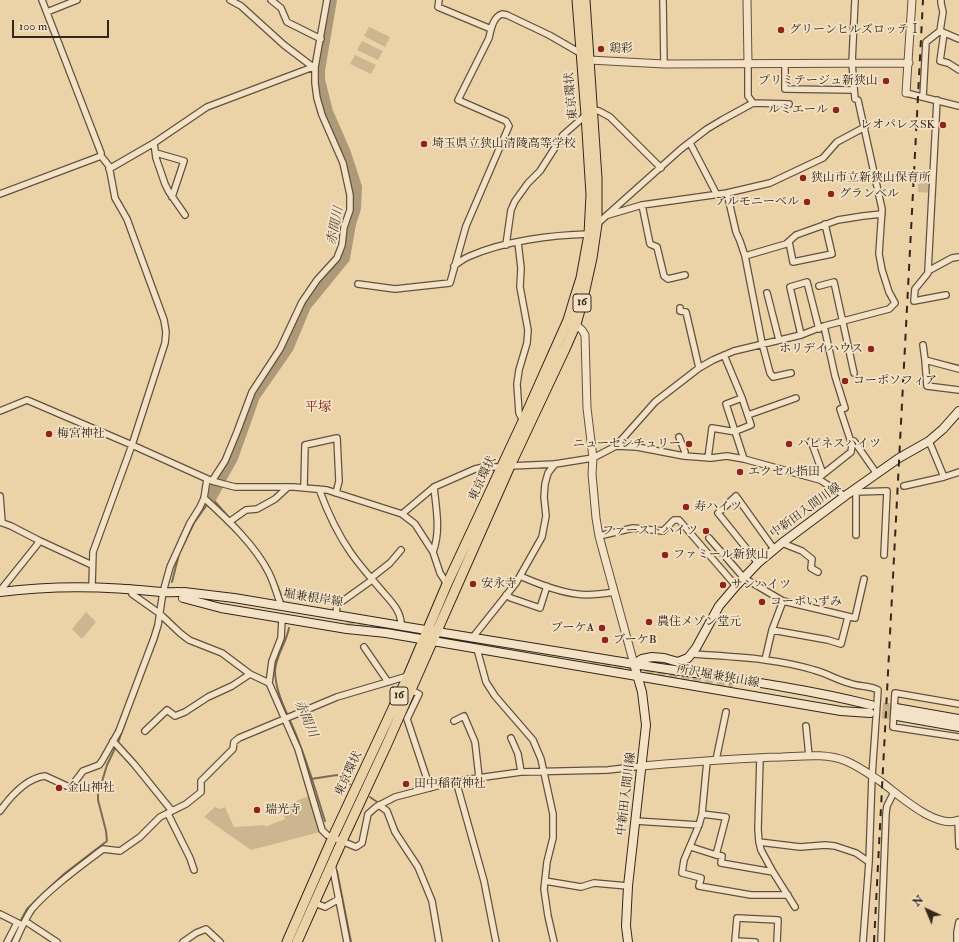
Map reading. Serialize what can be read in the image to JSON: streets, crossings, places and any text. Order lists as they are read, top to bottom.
{
  "streets": {
    "highway": ["東京環状", "16"],
    "main road": ["中新田入間川線", "堀兼根岸線", "所沢堀兼狭山線"]
  },
  "crossings": [
    ["東京環状", "堀兼根岸線"],
    ["東京環状", "所沢堀兼狭山線"],
    ["中新田入間川線", "所沢堀兼狭山線"],
    ["堀兼根岸線", "所沢堀兼狭山線"]
  ],
  "districts": ["平塚"],
  "water": ["赤間川"],
  "places": [
    "グリーンヒルズロッテⅠ",
    "鶏彩",
    "プリミテージュ新狭山",
    "ルミエール",
    "レオパレスSK",
    "埼玉県立狭山清陵高等学校",
    "狭山市立新狭山保育所",
    "グランベル",
    "アルモニーベル",
    "ホリデイハウス",
    "コーポソフィア",
    "梅宮神社",
    "ニューセンチュリー",
    "ハピネスハイツ",
    "エクセル指田",
    "寿ハイツ",
    "ファーストハイツ",
    "ファミール新狭山",
    "安永寺",
    "サンハイツ",
    "コーポいずみ",
    "農住メゾン堂元",
    "ブーケA",
    "ブーケB",
    "田中稲荷神社",
    "金山神社",
    "瑞光寺"
  ],
  "scale_bar": "100 m",
  "north": "top left"
}
